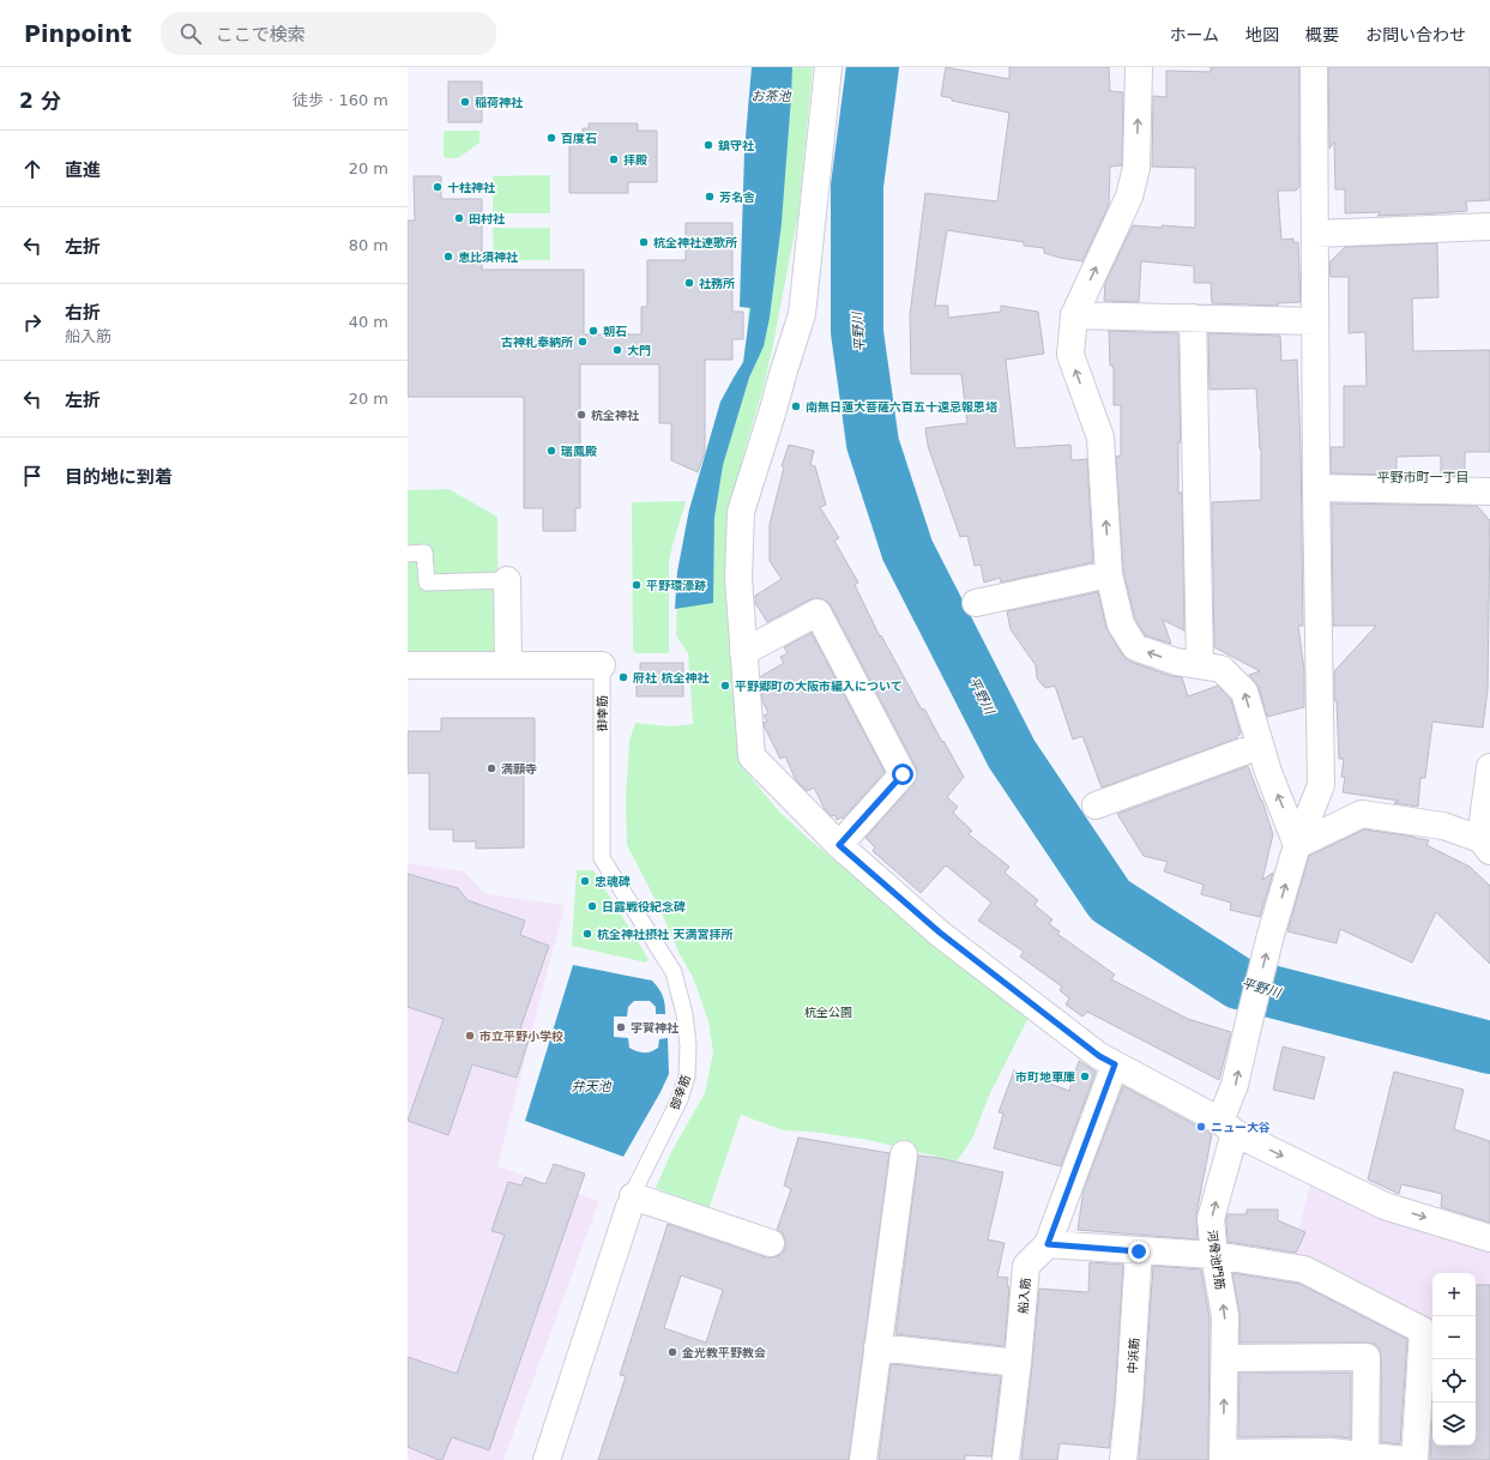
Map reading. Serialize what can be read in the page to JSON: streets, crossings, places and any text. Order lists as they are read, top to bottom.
{
  "streets": {
    "street": [
      "御幸筋",
      "河骨池門筋",
      "船入筋",
      "中浜筋"
    ]
  },
  "one_way": ["河骨池門筋"],
  "districts": ["平野市町一丁目"],
  "water": ["お茶池", "平野川", "弁天池"],
  "parks": ["杭全公園"],
  "places": [
    "稲荷神社",
    "百度石",
    "鎮守社",
    "拝殿",
    "十柱神社",
    "芳名舎",
    "田村社",
    "杭全神社連歌所",
    "恵比須神社",
    "社務所",
    "朝石",
    "古神札奉納所",
    "大門",
    "南無日蓮大菩薩六百五十遠忌報恩塔",
    "杭全神社",
    "瑞鳳殿",
    "平野環濠跡",
    "府社 杭全神社",
    "平野郷町の大阪市編入について",
    "満願寺",
    "忠魂碑",
    "日露戦役紀念碑",
    "杭全神社摂社 天満宮拝所",
    "宇賀神社",
    "市立平野小学校",
    "市町地車庫",
    "ニュー大谷",
    "金光教平野教会"
  ],
  "page": {
    "header": "Pinpoint",
    "search": "ここで検索",
    "nav": [
      "ホーム",
      "地図",
      "概要",
      "お問い合わせ"
    ],
    "heading": ["2 分", "徒歩 · 160 m"],
    "list": [
      ["直進", "20 m"],
      ["左折", "80 m"],
      ["右折", "船入筋", "40 m"],
      ["左折", "20 m"],
      "目的地に到着"
    ],
    "map_buttons": ["+", "−"]
  }
}
